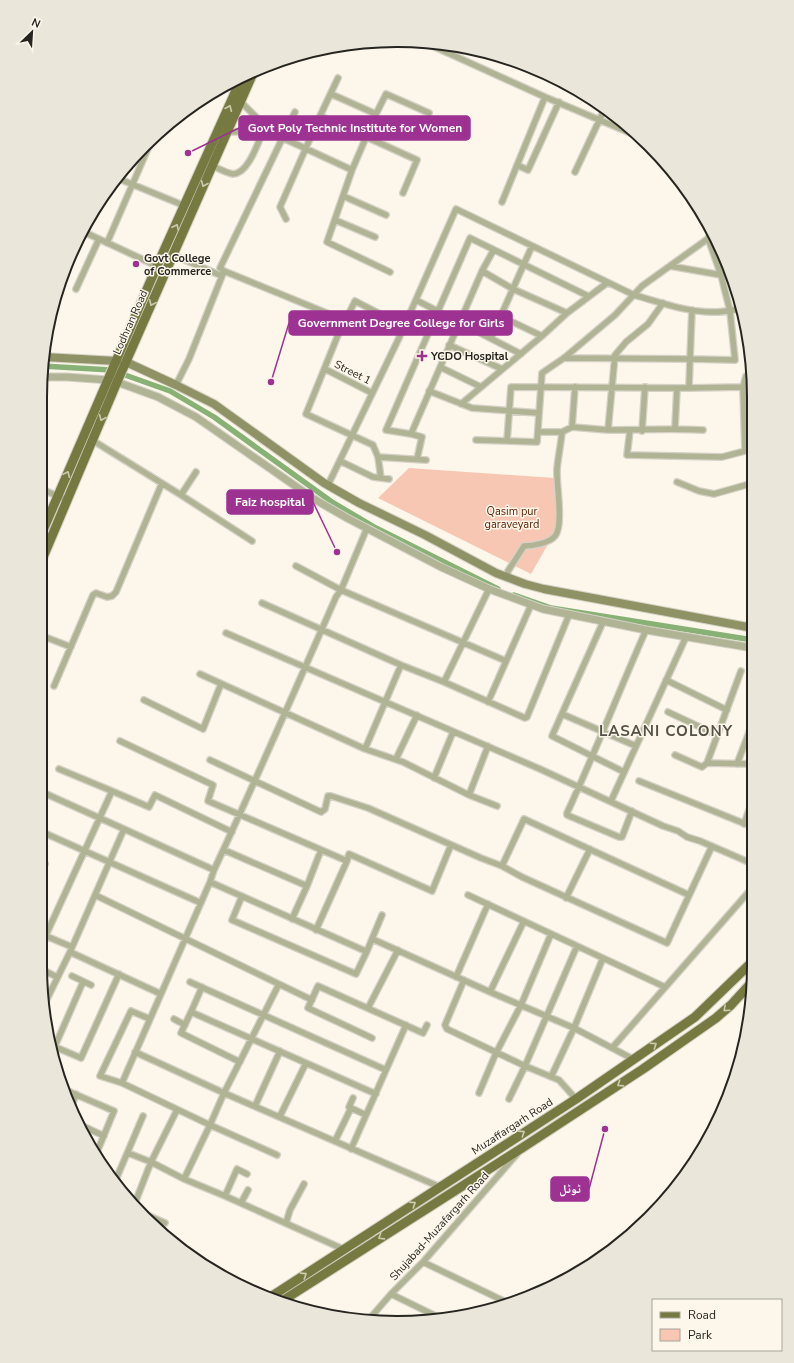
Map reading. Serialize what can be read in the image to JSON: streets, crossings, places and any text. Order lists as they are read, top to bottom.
{
  "streets": {
    "main road": ["Lodhran Road", "Muzaffargarh Road"],
    "street": ["Street 1", "Shujabad-Muzafargarh Road"]
  },
  "districts": ["LASANI COLONY"],
  "parks": ["Qasim pur garaveyard"],
  "places": {
    "other": [
      "Govt Poly Technic Institute for Women",
      "Govt College of Commerce",
      "Government Degree College for Girls",
      "Faiz hospital",
      "ٹوٹل"
    ],
    "health": ["YCDO Hospital"]
  },
  "legend": ["Road", "Park"],
  "north": "top right"
}
